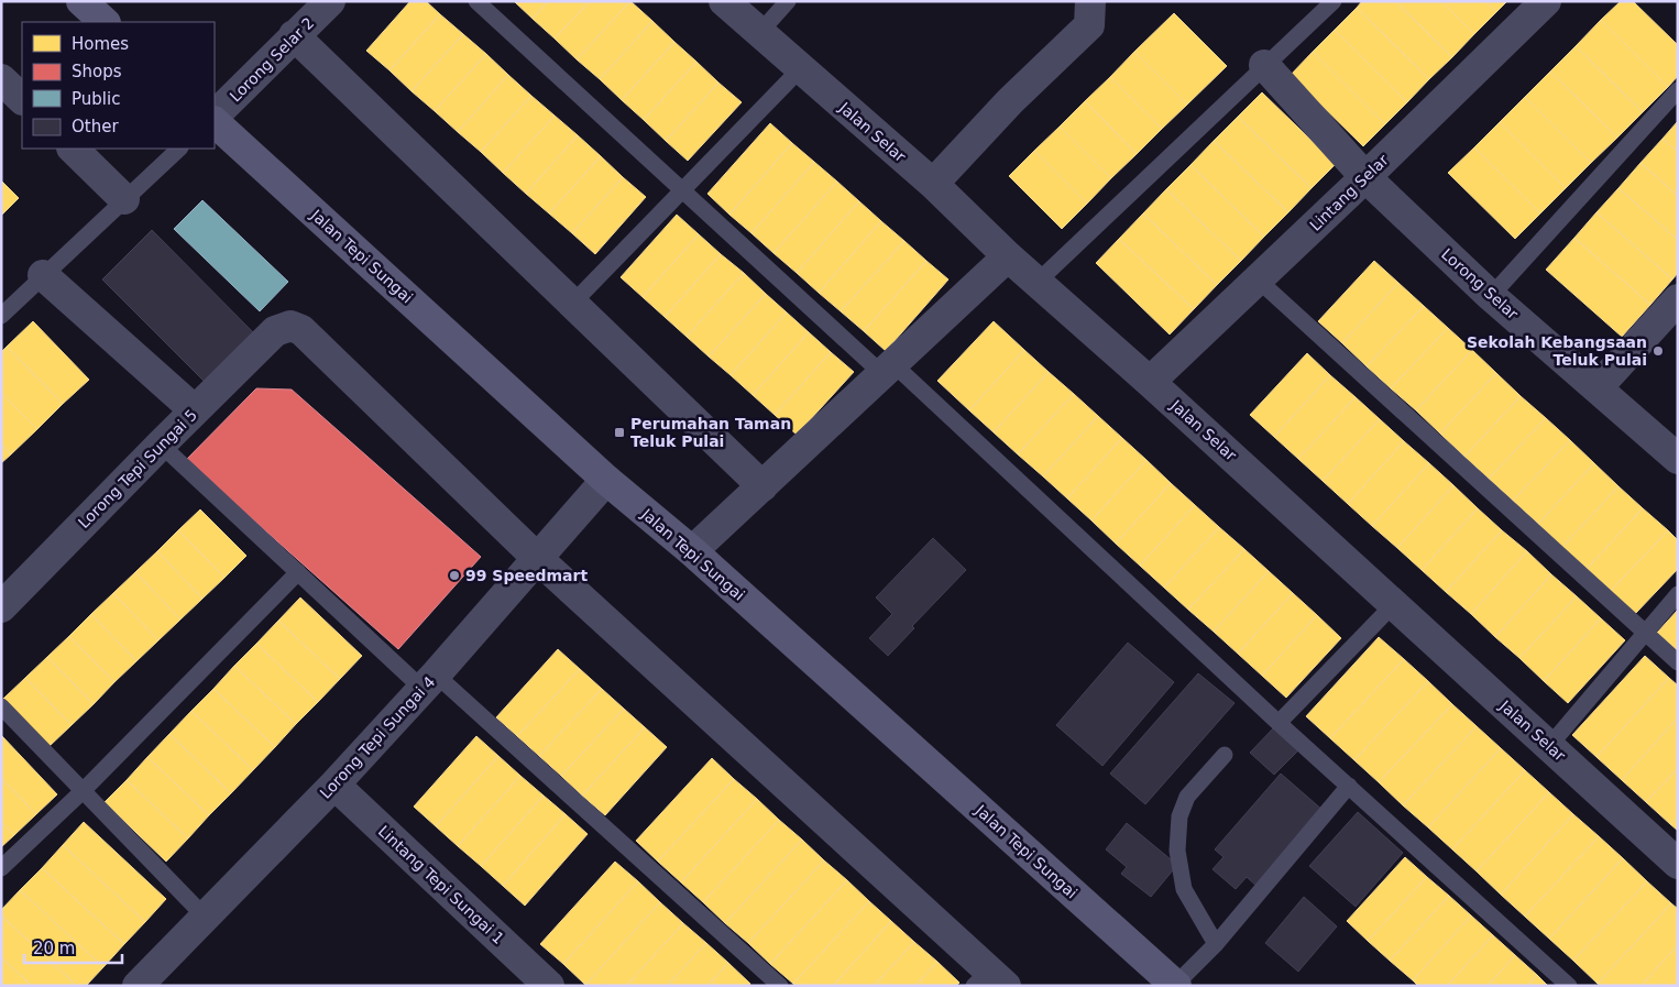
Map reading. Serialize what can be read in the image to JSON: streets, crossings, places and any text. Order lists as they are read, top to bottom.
{
  "streets": {
    "main road": ["Jalan Tepi Sungai"],
    "street": [
      "Lorong Selar 2",
      "Jalan Selar",
      "Lintang Selar",
      "Lorong Selar",
      "Lorong Tepi Sungai 5",
      "Lorong Tepi Sungai 4",
      "Lintang Tepi Sungai 1"
    ]
  },
  "crossings": [
    ["Jalan Selar", "Lintang Selar"],
    ["Lintang Selar", "Lorong Selar"],
    ["Jalan Tepi Sungai", "Lorong Tepi Sungai 4"],
    ["Lorong Tepi Sungai 5", "Lorong Tepi Sungai 4"],
    ["Lorong Tepi Sungai 4", "Lintang Tepi Sungai 1"]
  ],
  "places": {
    "other": ["Sekolah Kebangsaan Teluk Pulai", "99 Speedmart"],
    "transit": ["Perumahan Taman Teluk Pulai"]
  },
  "legend": [
    "Homes",
    "Shops",
    "Public",
    "Other"
  ],
  "scale_bar": "20 m"
}
